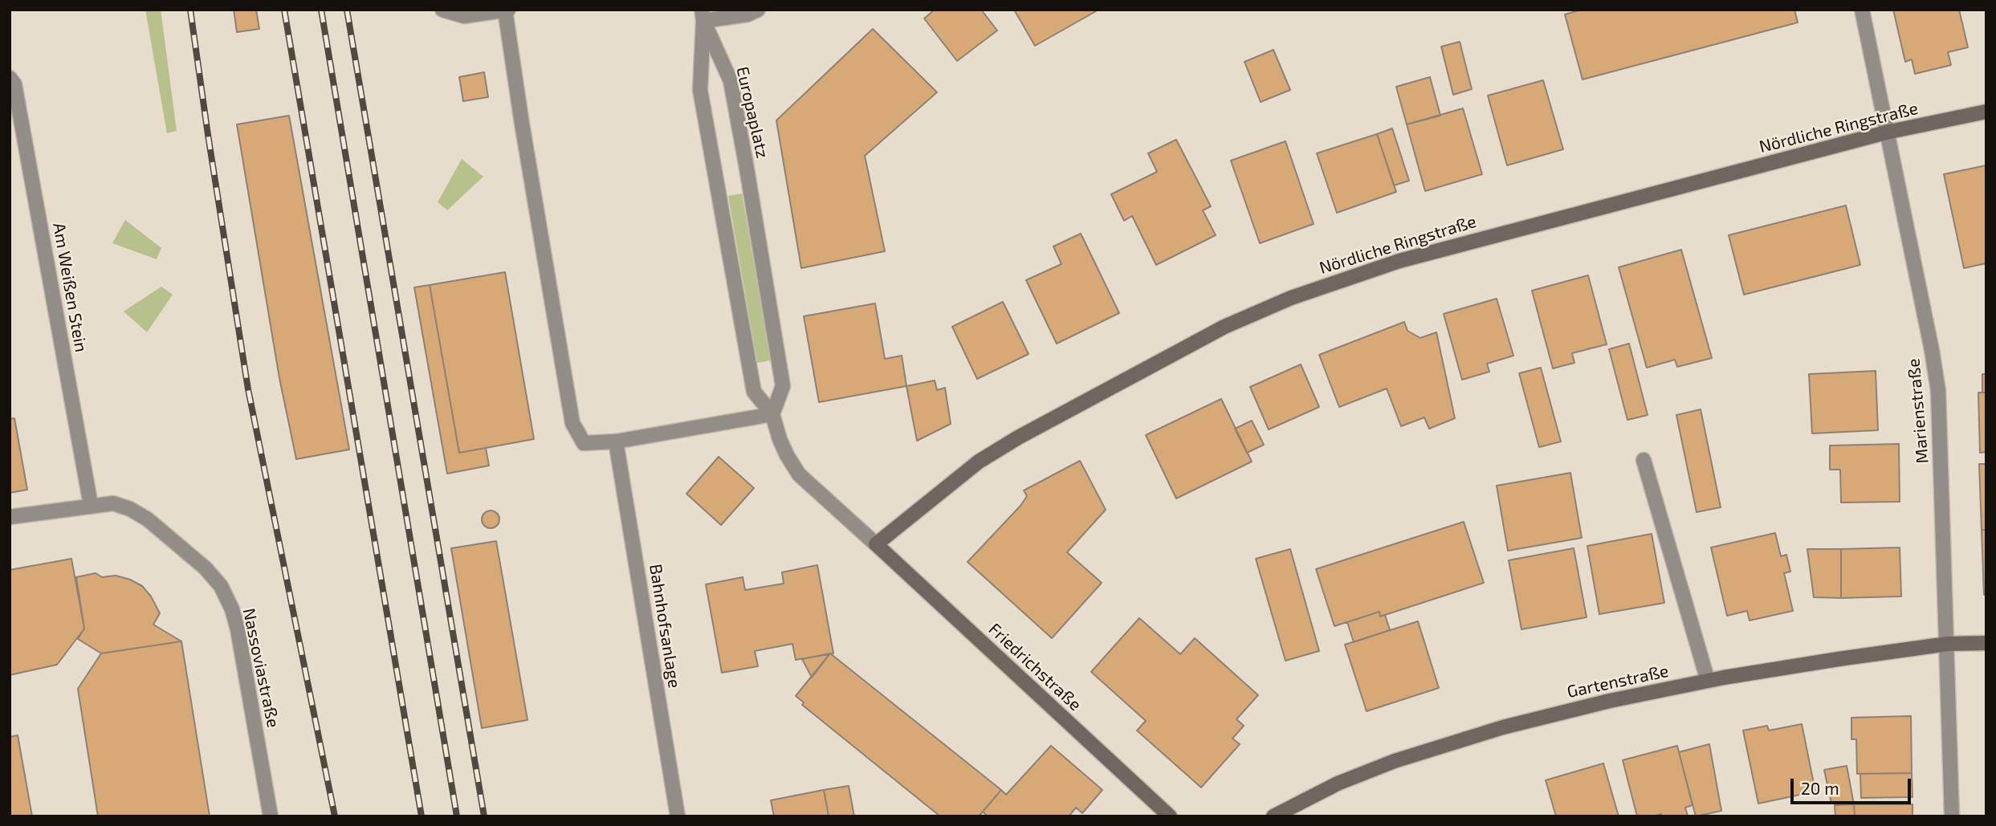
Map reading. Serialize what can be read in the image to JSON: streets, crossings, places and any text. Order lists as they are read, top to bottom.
{
  "streets": {
    "street": [
      "Europaplatz",
      "Nördliche Ringstraße",
      "Am Weißen Stein",
      "Marienstraße",
      "Bahnhofsanlage",
      "Friedrichstraße",
      "Nassoviastraße",
      "Gartenstraße"
    ]
  },
  "crossings": [
    ["Nördliche Ringstraße", "Marienstraße"],
    ["Nördliche Ringstraße", "Friedrichstraße"],
    ["Am Weißen Stein", "Nassoviastraße"],
    ["Marienstraße", "Gartenstraße"]
  ],
  "scale_bar": "20 m"
}
